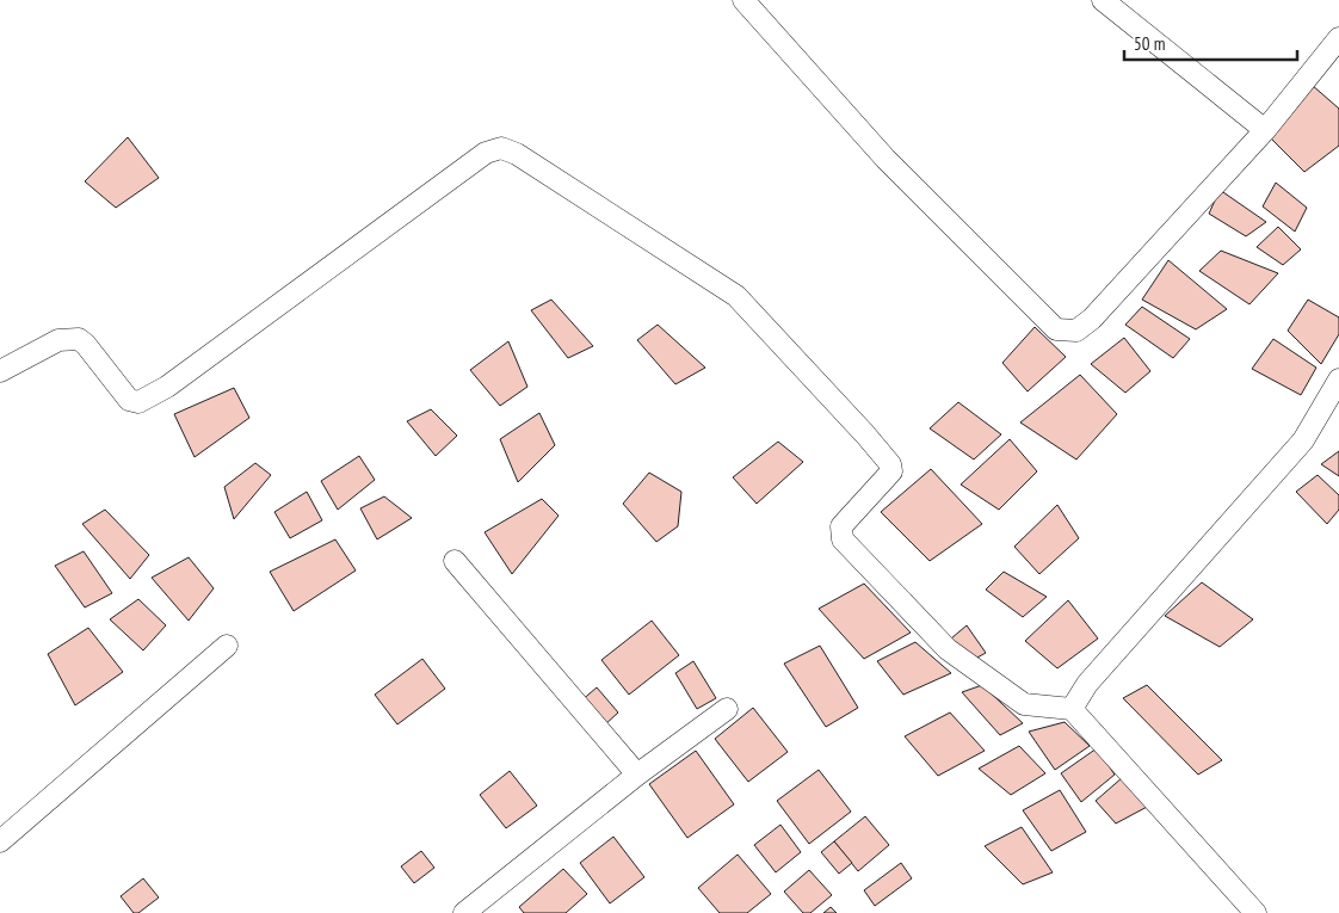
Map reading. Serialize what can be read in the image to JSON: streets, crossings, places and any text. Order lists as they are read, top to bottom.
{
  "scale_bar": "50 m"
}
